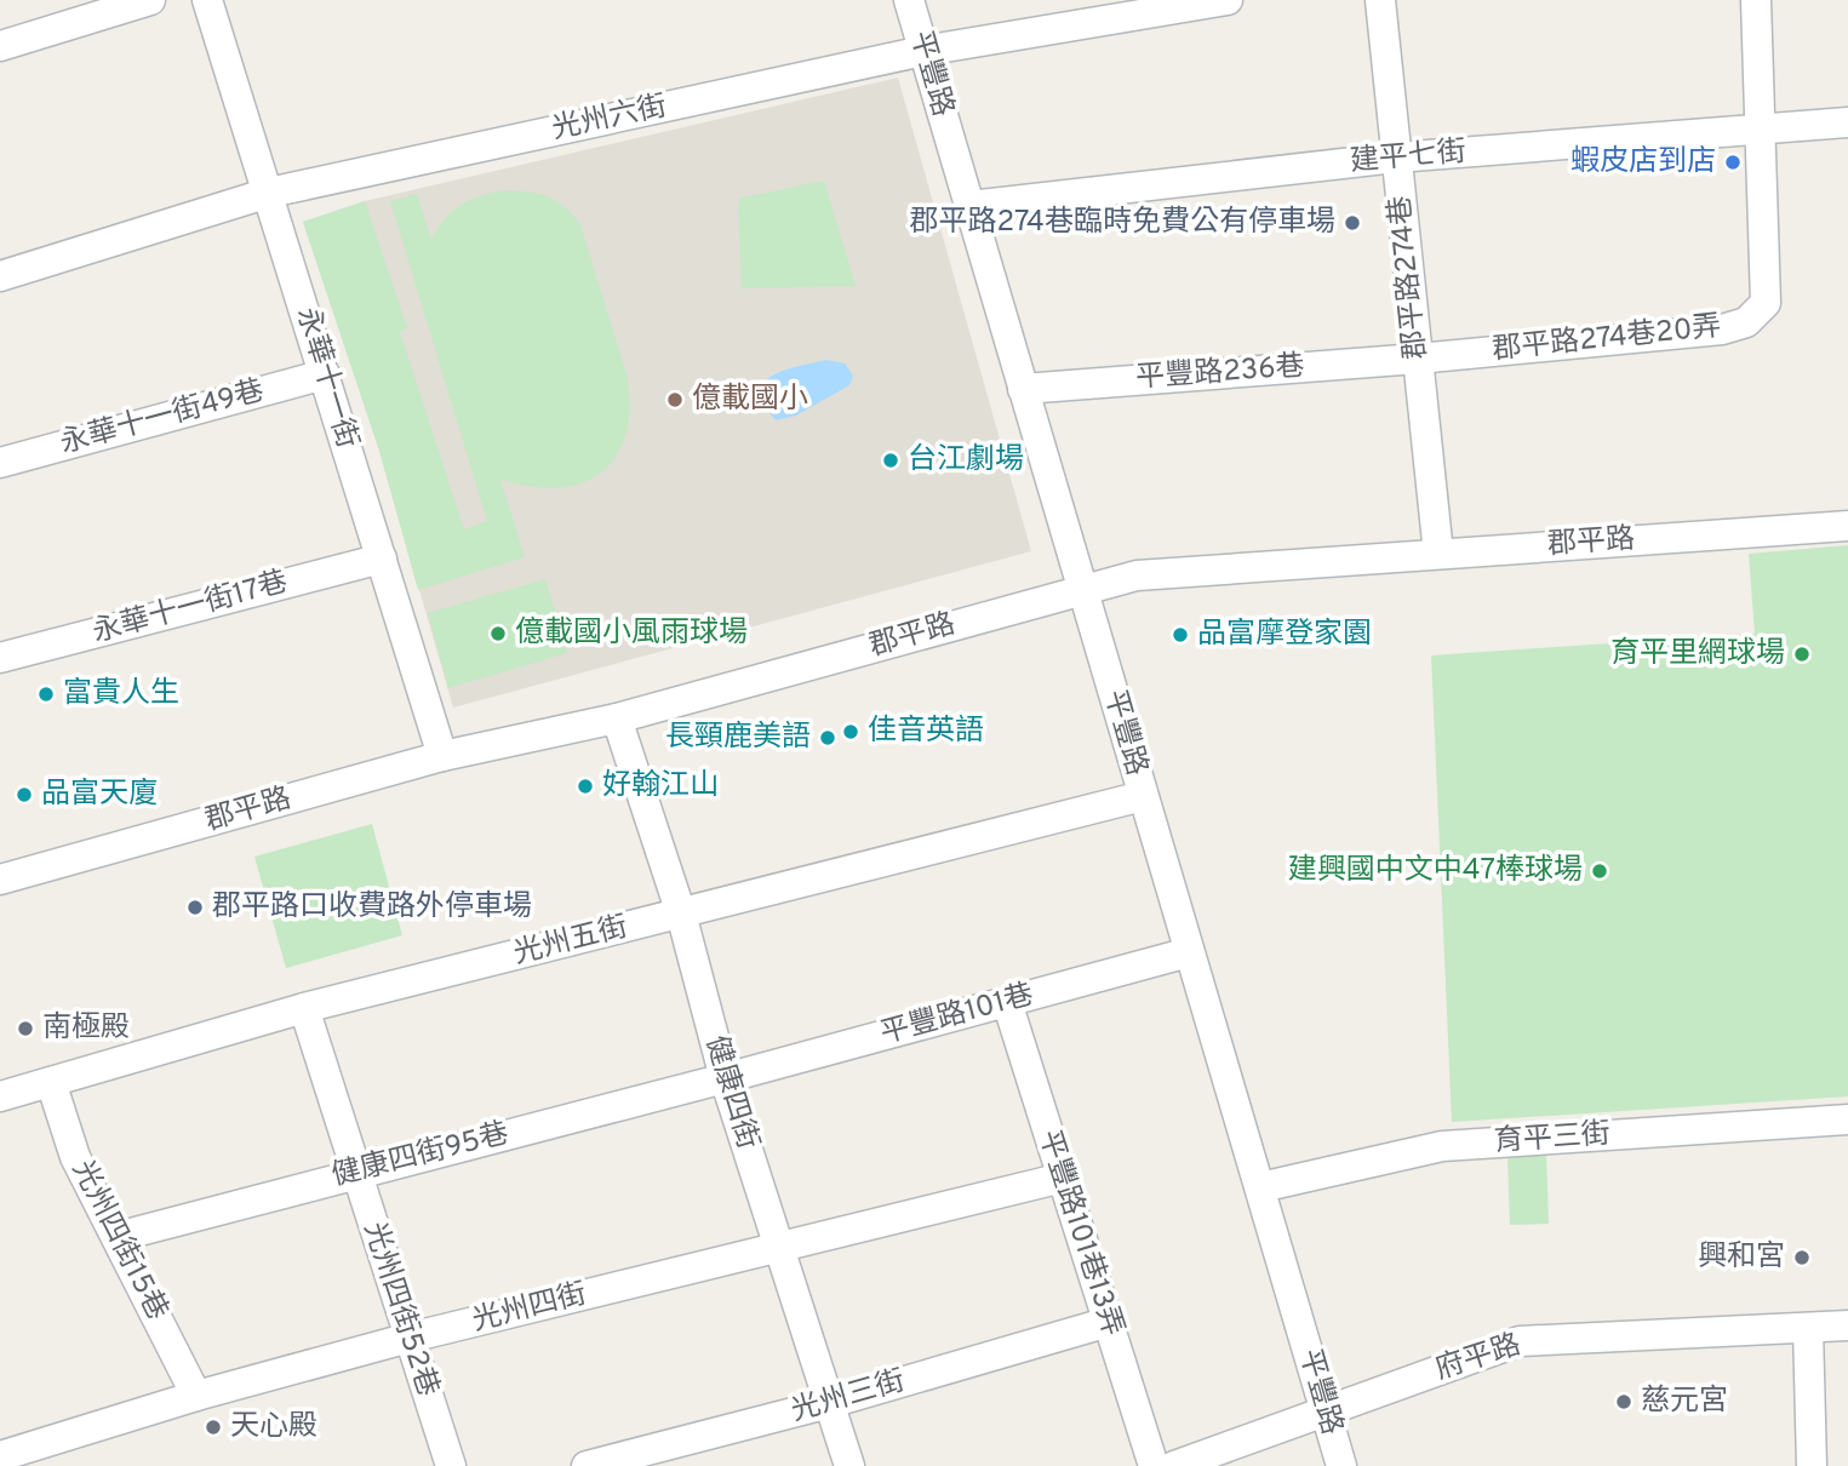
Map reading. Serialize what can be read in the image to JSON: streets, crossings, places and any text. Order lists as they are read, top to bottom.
{
  "streets": {
    "street": [
      "平豐路",
      "光州六街",
      "建平七街",
      "郡平路274巷",
      "郡平路274巷20弄",
      "平豐路236巷",
      "永華十一街",
      "永華十一街49巷",
      "郡平路",
      "永華十一街17巷",
      "光州五街",
      "平豐路101巷",
      "健康四街",
      "育平三街",
      "健康四街95巷",
      "平豐路101巷13弄",
      "光州四街15巷",
      "光州四街",
      "光州四街52巷",
      "府平路",
      "光州三街"
    ]
  },
  "crossings": [
    ["平豐路", "光州六街"],
    ["平豐路", "建平七街"],
    ["平豐路", "平豐路236巷"],
    ["平豐路", "郡平路"],
    ["平豐路", "光州五街"],
    ["平豐路", "平豐路101巷"],
    ["平豐路", "育平三街"],
    ["平豐路", "府平路"],
    ["光州六街", "永華十一街"],
    ["建平七街", "郡平路274巷"],
    ["建平七街", "郡平路274巷20弄"],
    ["郡平路274巷", "郡平路274巷20弄"],
    ["郡平路274巷", "平豐路236巷"],
    ["郡平路274巷", "郡平路"],
    ["郡平路274巷20弄", "平豐路236巷"],
    ["永華十一街", "永華十一街49巷"],
    ["永華十一街", "郡平路"],
    ["永華十一街", "永華十一街17巷"],
    ["郡平路", "健康四街"],
    ["光州五街", "健康四街"],
    ["光州五街", "光州四街15巷"],
    ["光州五街", "光州四街52巷"],
    ["平豐路101巷", "健康四街"],
    ["平豐路101巷", "健康四街95巷"],
    ["平豐路101巷", "平豐路101巷13弄"],
    ["健康四街", "健康四街95巷"],
    ["健康四街", "光州四街"],
    ["健康四街", "光州三街"],
    ["健康四街95巷", "光州四街15巷"],
    ["健康四街95巷", "光州四街52巷"],
    ["平豐路101巷13弄", "光州四街"],
    ["平豐路101巷13弄", "光州三街"],
    ["光州四街15巷", "光州四街"],
    ["光州四街", "光州四街52巷"]
  ],
  "places": [
    "蝦皮店到店",
    "郡平路274巷臨時免費公有停車場",
    "億載國小",
    "台江劇場",
    "億載國小風雨球場",
    "品富摩登家園",
    "育平里網球場",
    "富貴人生",
    "佳音英語",
    "長頸鹿美語",
    "好翰江山",
    "品富天廈",
    "建興國中文中47棒球場",
    "郡平路口收費路外停車場",
    "南極殿",
    "興和宮",
    "慈元宮",
    "天心殿"
  ]
}
